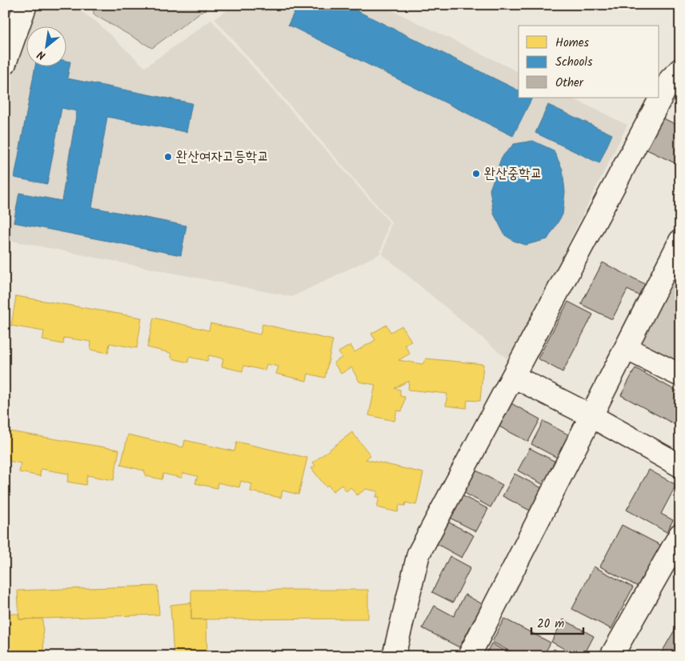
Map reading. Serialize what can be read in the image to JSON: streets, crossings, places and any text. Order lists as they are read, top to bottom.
{
  "places": ["완산여자고등학교", "완산중학교"],
  "legend": ["Homes", "Schools", "Other"],
  "scale_bar": "20 m",
  "north": "bottom left"
}
